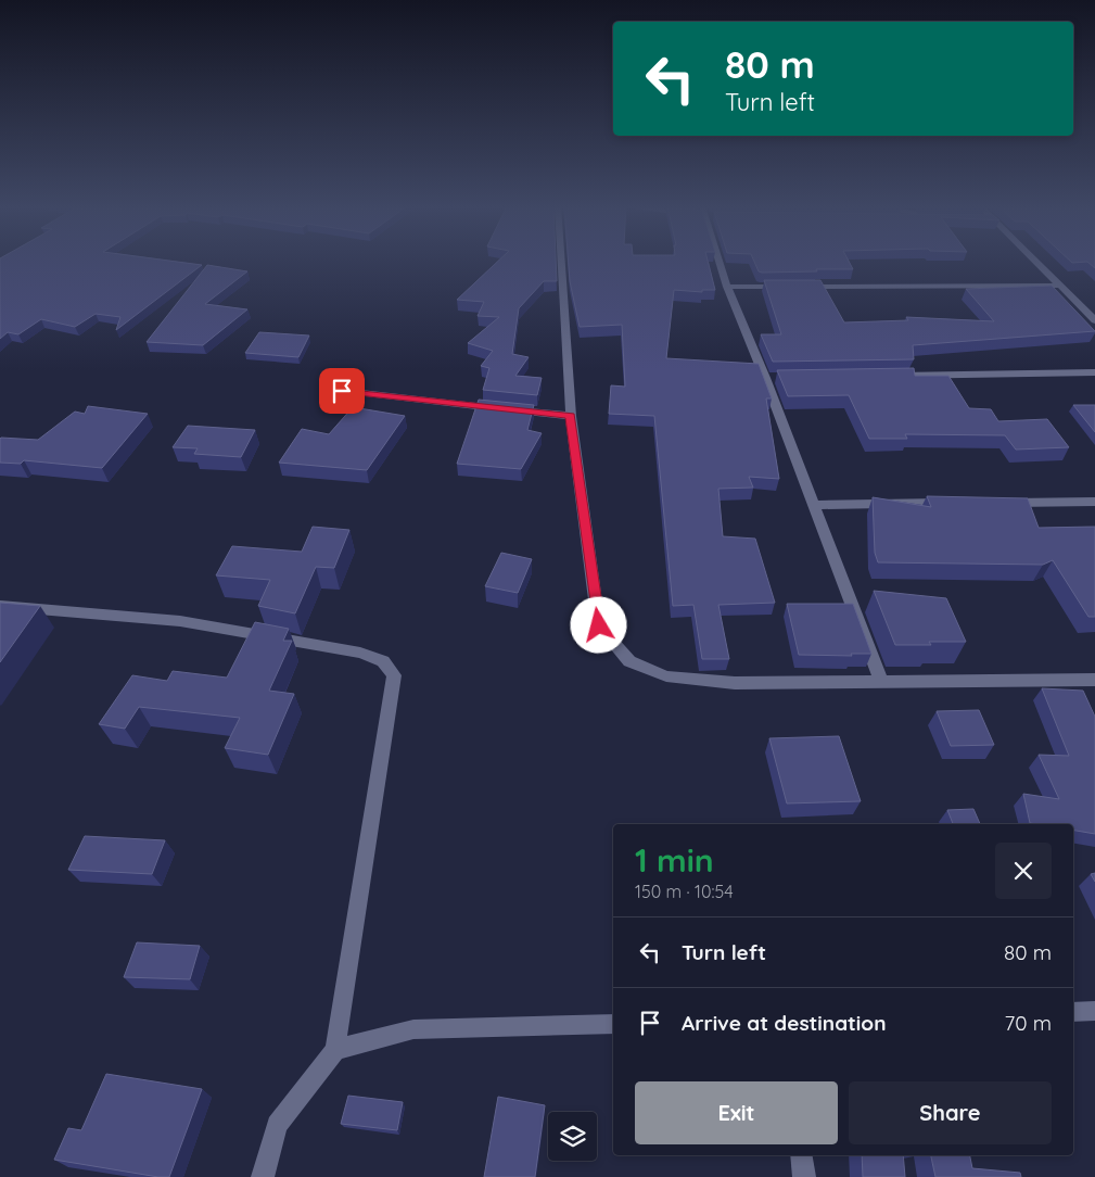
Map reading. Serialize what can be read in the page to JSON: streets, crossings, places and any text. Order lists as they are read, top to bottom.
{
  "page": {
    "turn": ["80 m", "Turn left"],
    "heading": ["1 min", "150 m · 10:54"],
    "list": [
      {
        "name": "Turn left",
        "value": "80 m"
      },
      {
        "name": "Arrive at destination",
        "value": "70 m"
      }
    ],
    "buttons": ["Exit", "Share"]
  }
}
